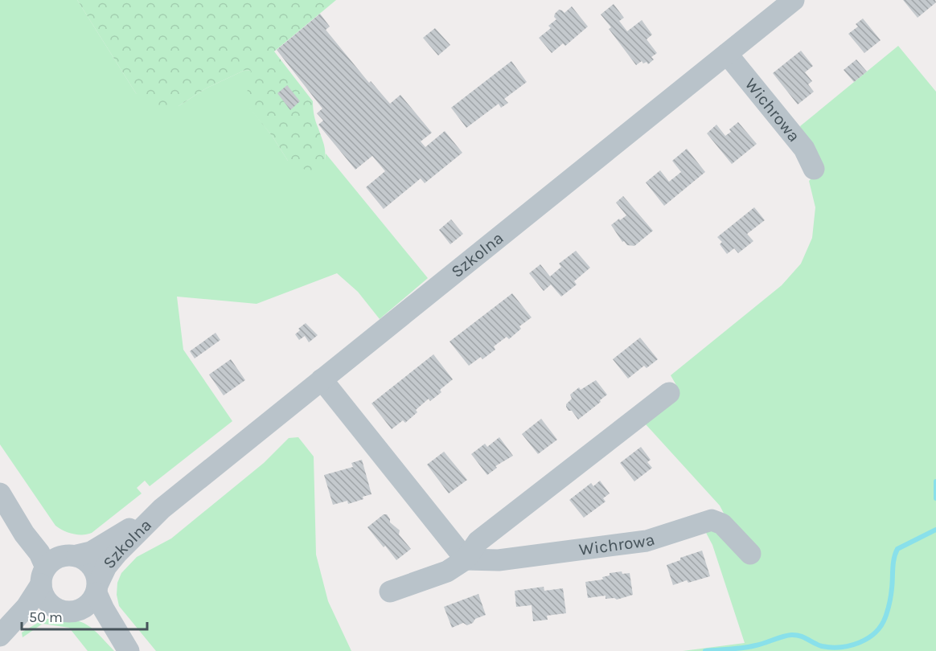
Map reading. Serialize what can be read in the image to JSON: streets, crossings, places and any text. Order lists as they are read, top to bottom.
{
  "streets": {
    "street": ["Wichrowa", "Szkolna"]
  },
  "crossings": [
    ["Wichrowa", "Szkolna"]
  ],
  "scale_bar": "50 m"
}
